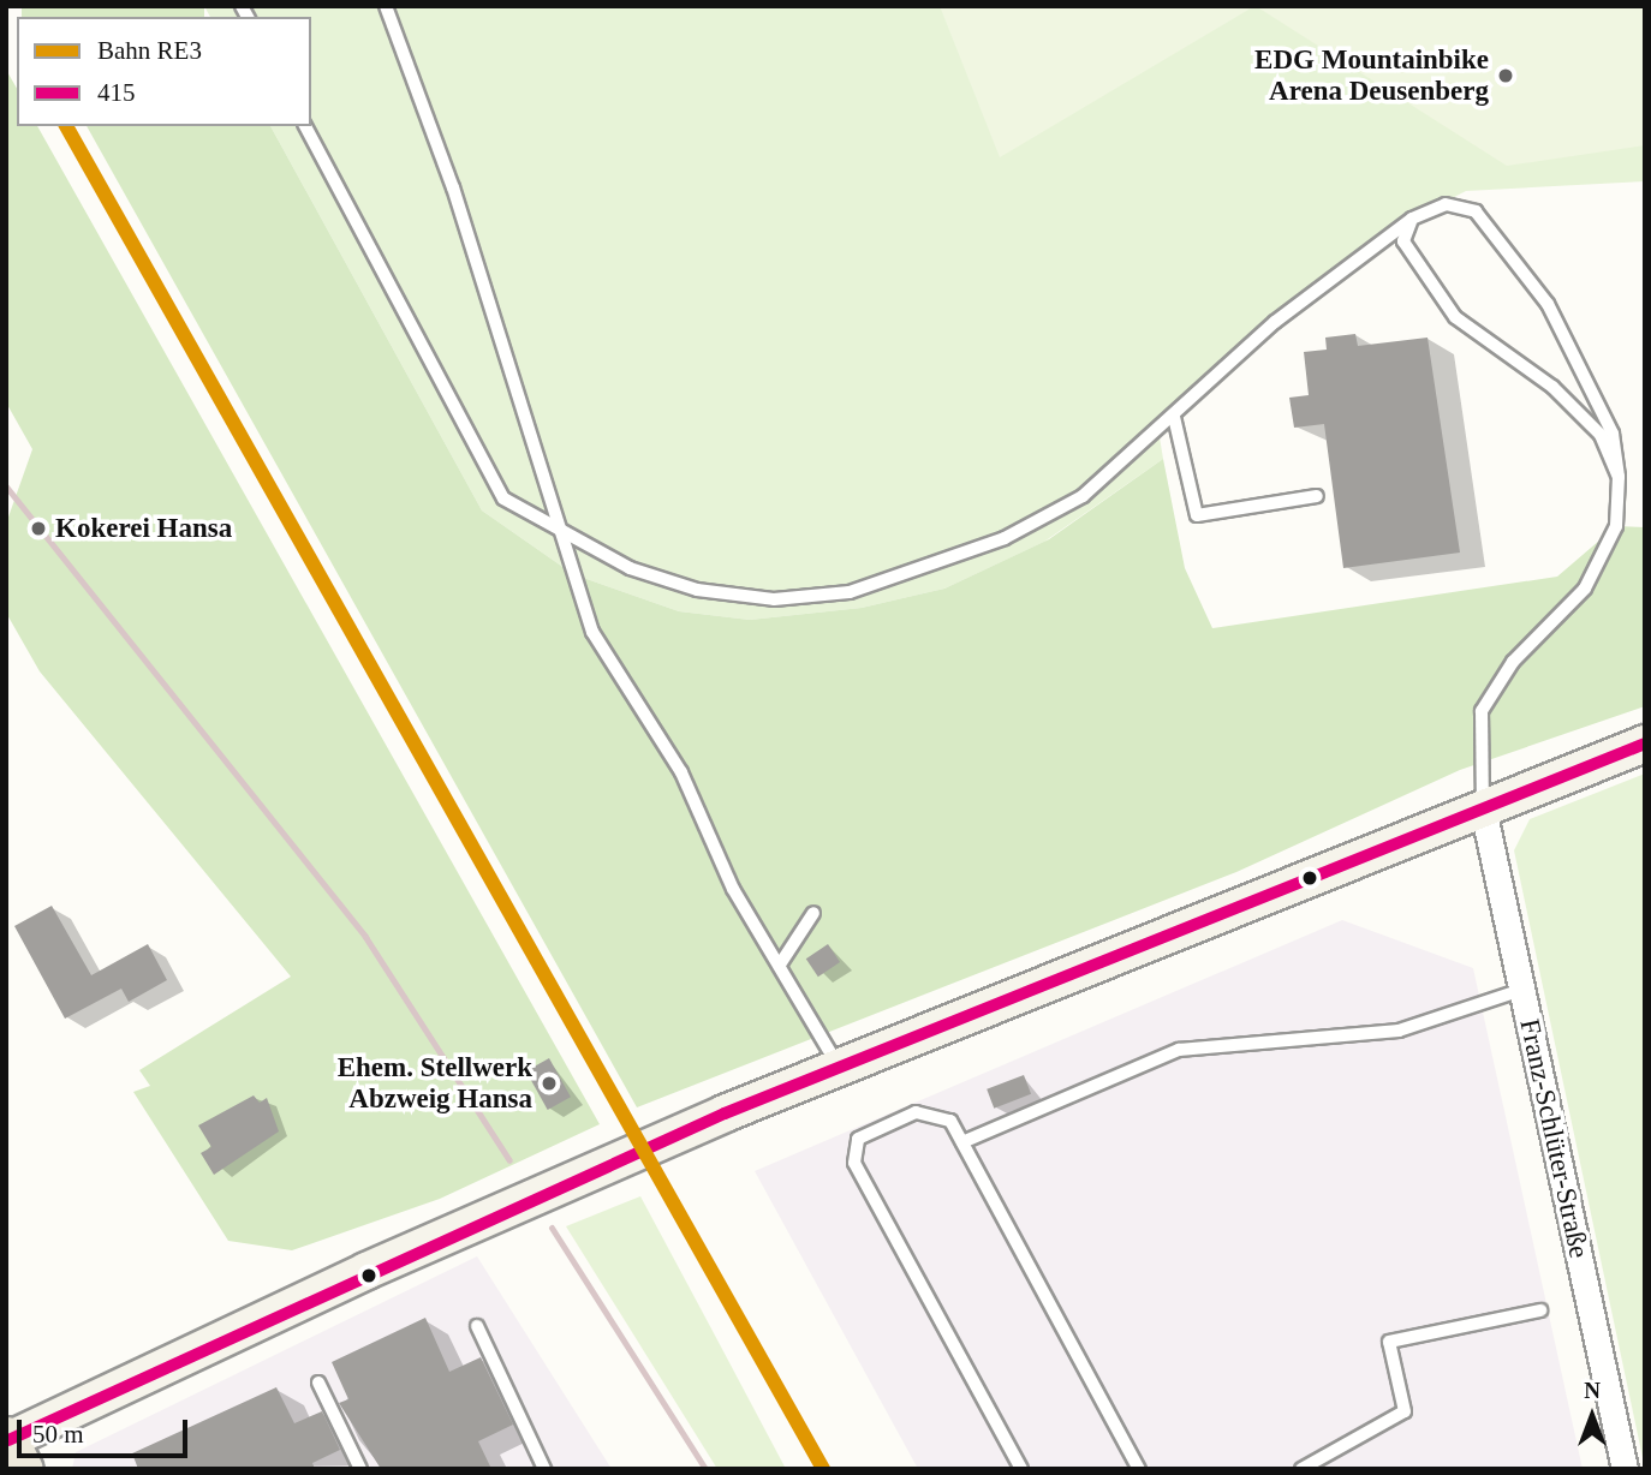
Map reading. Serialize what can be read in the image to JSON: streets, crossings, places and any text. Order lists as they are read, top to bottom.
{
  "streets": {
    "street": ["Franz-Schlüter-Straße"]
  },
  "places": ["EDG Mountainbike Arena Deusenberg", "Kokerei Hansa", "Ehem. Stellwerk Abzweig Hansa"],
  "lines": ["rail line RE3", "transit line 415"],
  "legend": ["Bahn RE3", "415"],
  "scale_bar": "50 m",
  "north": "top"
}
